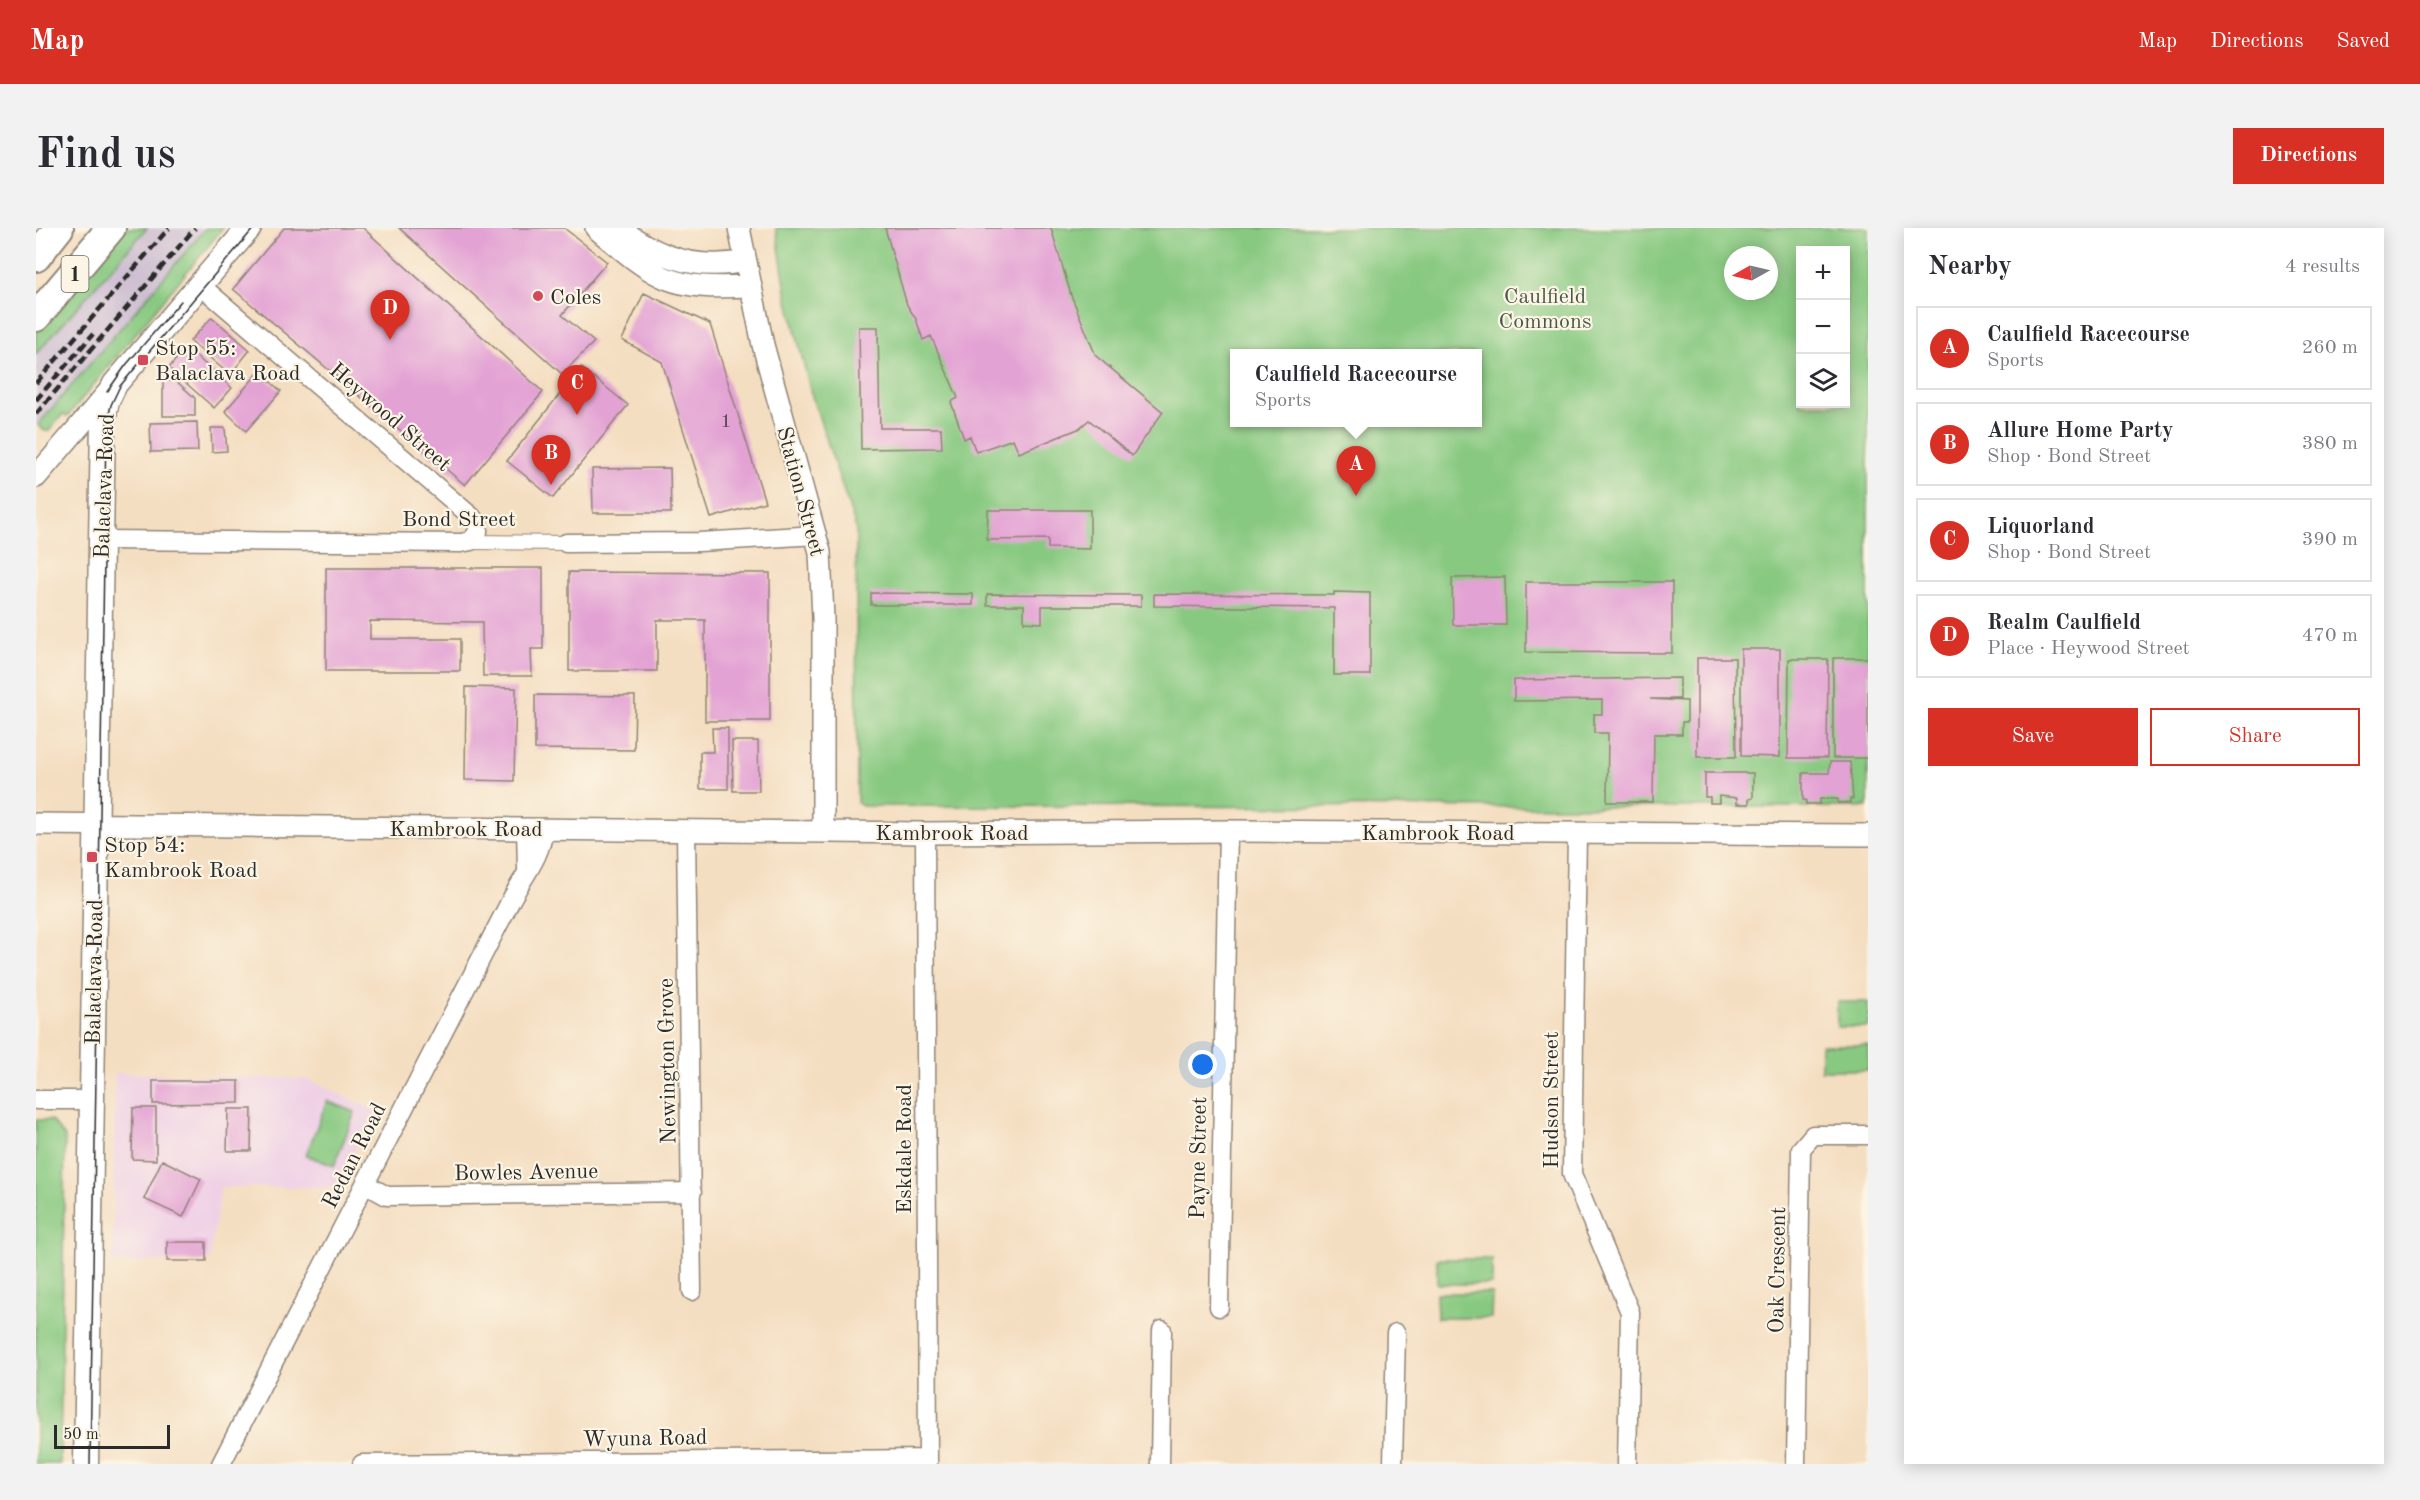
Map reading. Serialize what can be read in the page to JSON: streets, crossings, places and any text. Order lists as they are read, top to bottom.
{
  "streets": {
    "highway": ["1"],
    "main road": ["Balaclava Road"],
    "street": [
      "Heywood Street",
      "Station Street",
      "Bond Street",
      "Kambrook Road",
      "Newington Grove",
      "Hudson Street",
      "Eskdale Road",
      "Redan Road",
      "Payne Street",
      "Bowles Avenue",
      "Oak Crescent",
      "Wyuna Road"
    ]
  },
  "crossings": [
    ["Heywood Street", "Balaclava Road"],
    ["Heywood Street", "Bond Street"],
    ["Balaclava Road", "Bond Street"],
    ["Balaclava Road", "Kambrook Road"],
    ["Station Street", "Bond Street"],
    ["Station Street", "Kambrook Road"],
    ["Kambrook Road", "Newington Grove"],
    ["Kambrook Road", "Hudson Street"],
    ["Kambrook Road", "Eskdale Road"],
    ["Kambrook Road", "Redan Road"],
    ["Kambrook Road", "Payne Street"],
    ["Newington Grove", "Bowles Avenue"],
    ["Eskdale Road", "Wyuna Road"],
    ["Redan Road", "Bowles Avenue"]
  ],
  "parks": ["Caulfield Commons"],
  "places": {
    "other": ["Coles"],
    "transit": ["Stop 55: Balaclava Road", "Stop 54: Kambrook Road"]
  },
  "house_numbers": ["1"],
  "scale_bar": "50 m",
  "north": "left",
  "page": {
    "header": "Map",
    "nav": ["Map", "Directions", "Saved"],
    "buttons": [
      "Directions",
      ["Save", "Share"]
    ],
    "title": "Find us",
    "heading": ["Nearby", "4 results"],
    "map_buttons": ["+", "−"],
    "pins": [
      "D",
      "C",
      "B",
      "A"
    ],
    "list": [
      {
        "mark": "A",
        "name": "Caulfield Racecourse",
        "note": "Sports",
        "value": "260 m"
      },
      {
        "mark": "B",
        "name": "Allure Home Party",
        "note": "Shop · Bond Street",
        "value": "380 m"
      },
      {
        "mark": "C",
        "name": "Liquorland",
        "note": "Shop · Bond Street",
        "value": "390 m"
      },
      {
        "mark": "D",
        "name": "Realm Caulfield",
        "note": "Place · Heywood Street",
        "value": "470 m"
      }
    ],
    "popup": ["Caulfield Racecourse", "Sports"],
    "scale": "50 m"
  }
}
